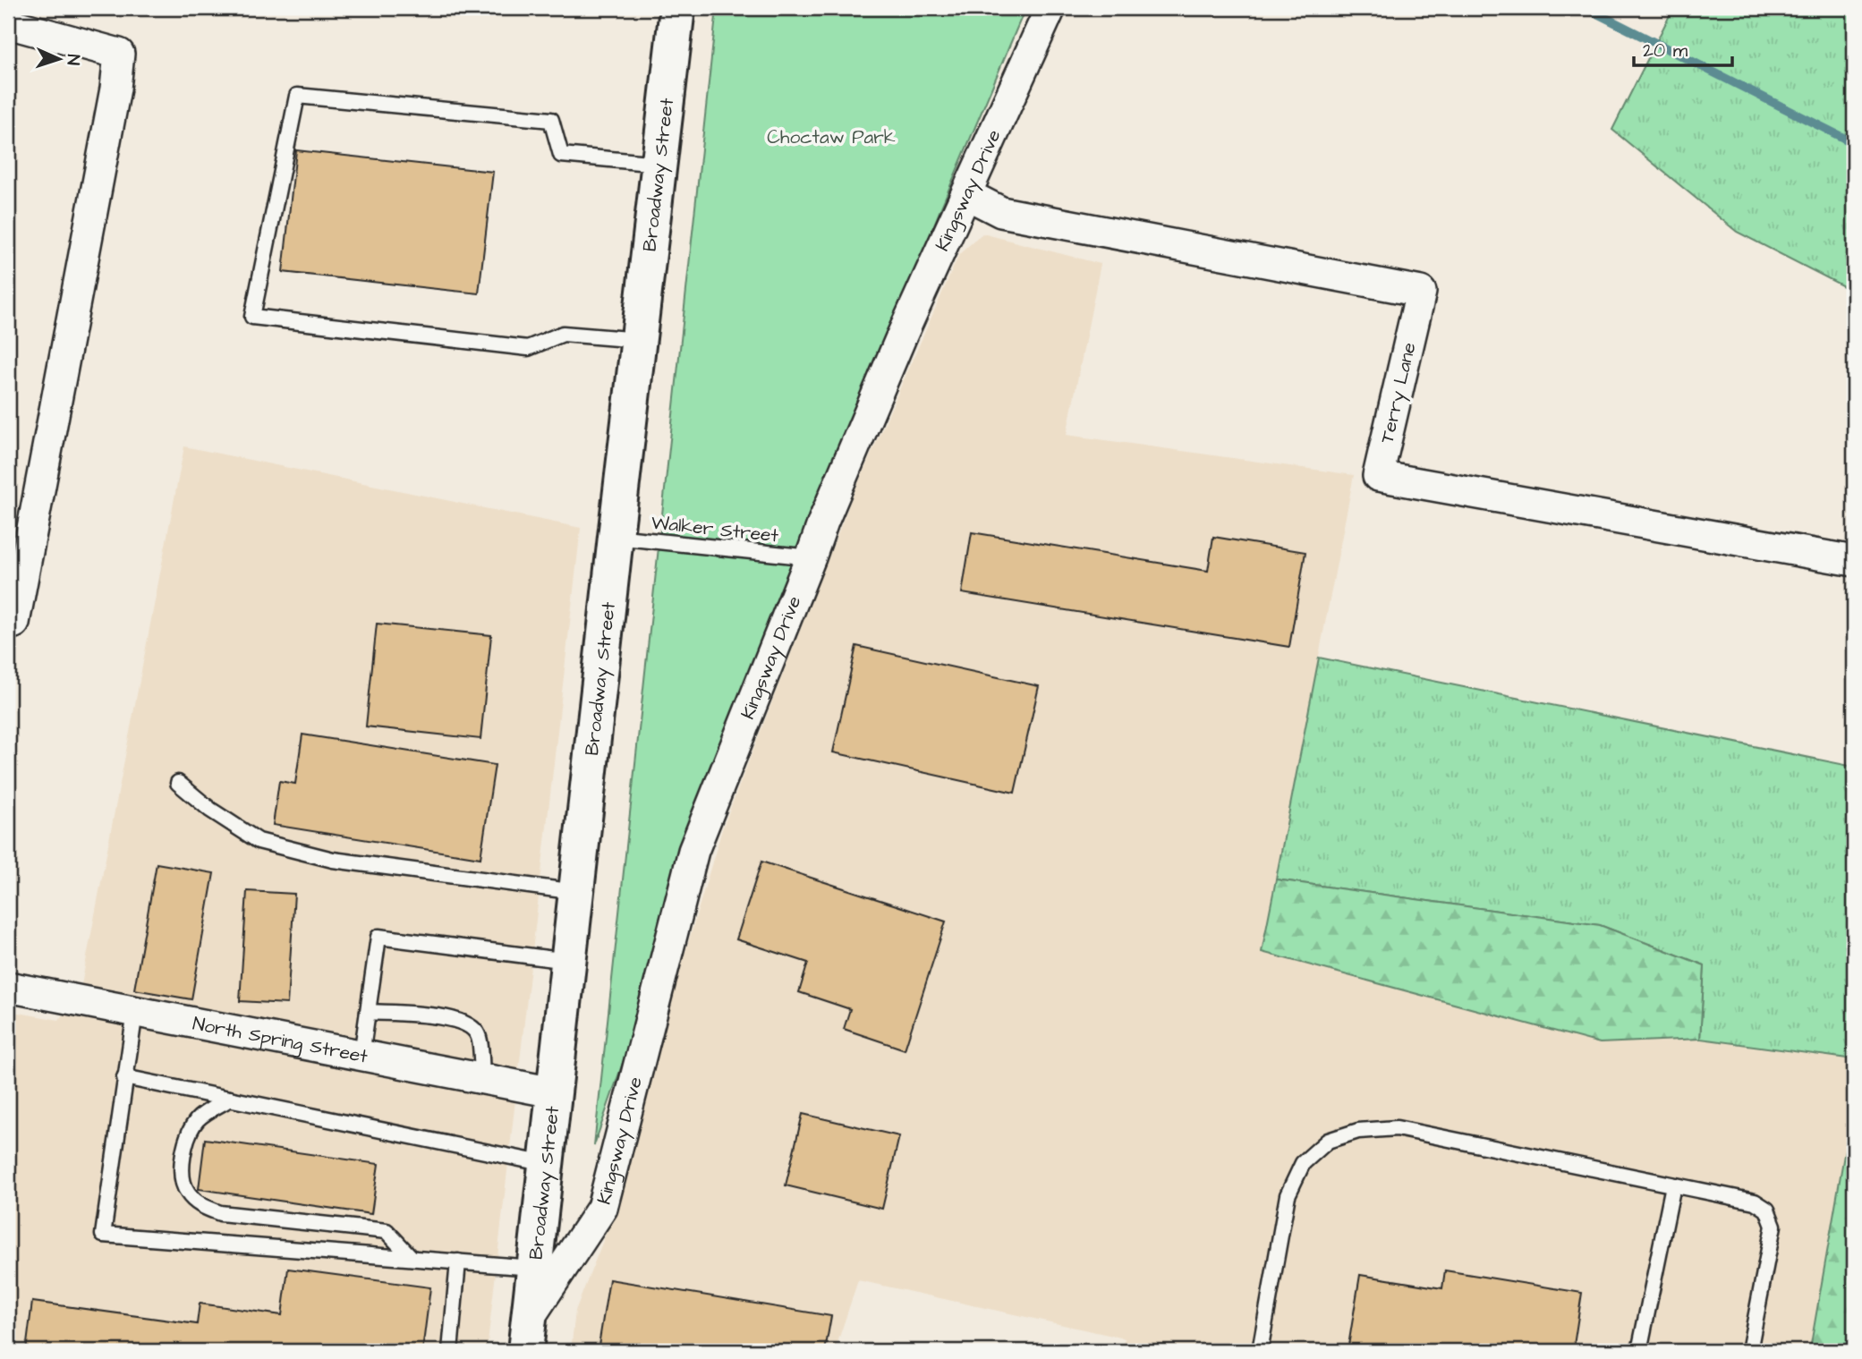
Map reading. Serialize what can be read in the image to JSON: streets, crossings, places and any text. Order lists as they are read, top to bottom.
{
  "streets": {
    "main road": ["Broadway Street"],
    "street": ["Kingsway Drive", "Terry Lane", "North Spring Street"],
    "lane": ["Walker Street"]
  },
  "crossings": [
    ["Broadway Street", "Kingsway Drive"],
    ["Broadway Street", "Walker Street"],
    ["Broadway Street", "North Spring Street"],
    ["Kingsway Drive", "Terry Lane"],
    ["Kingsway Drive", "Walker Street"]
  ],
  "parks": ["Choctaw Park"],
  "scale_bar": "20 m",
  "north": "right"
}
